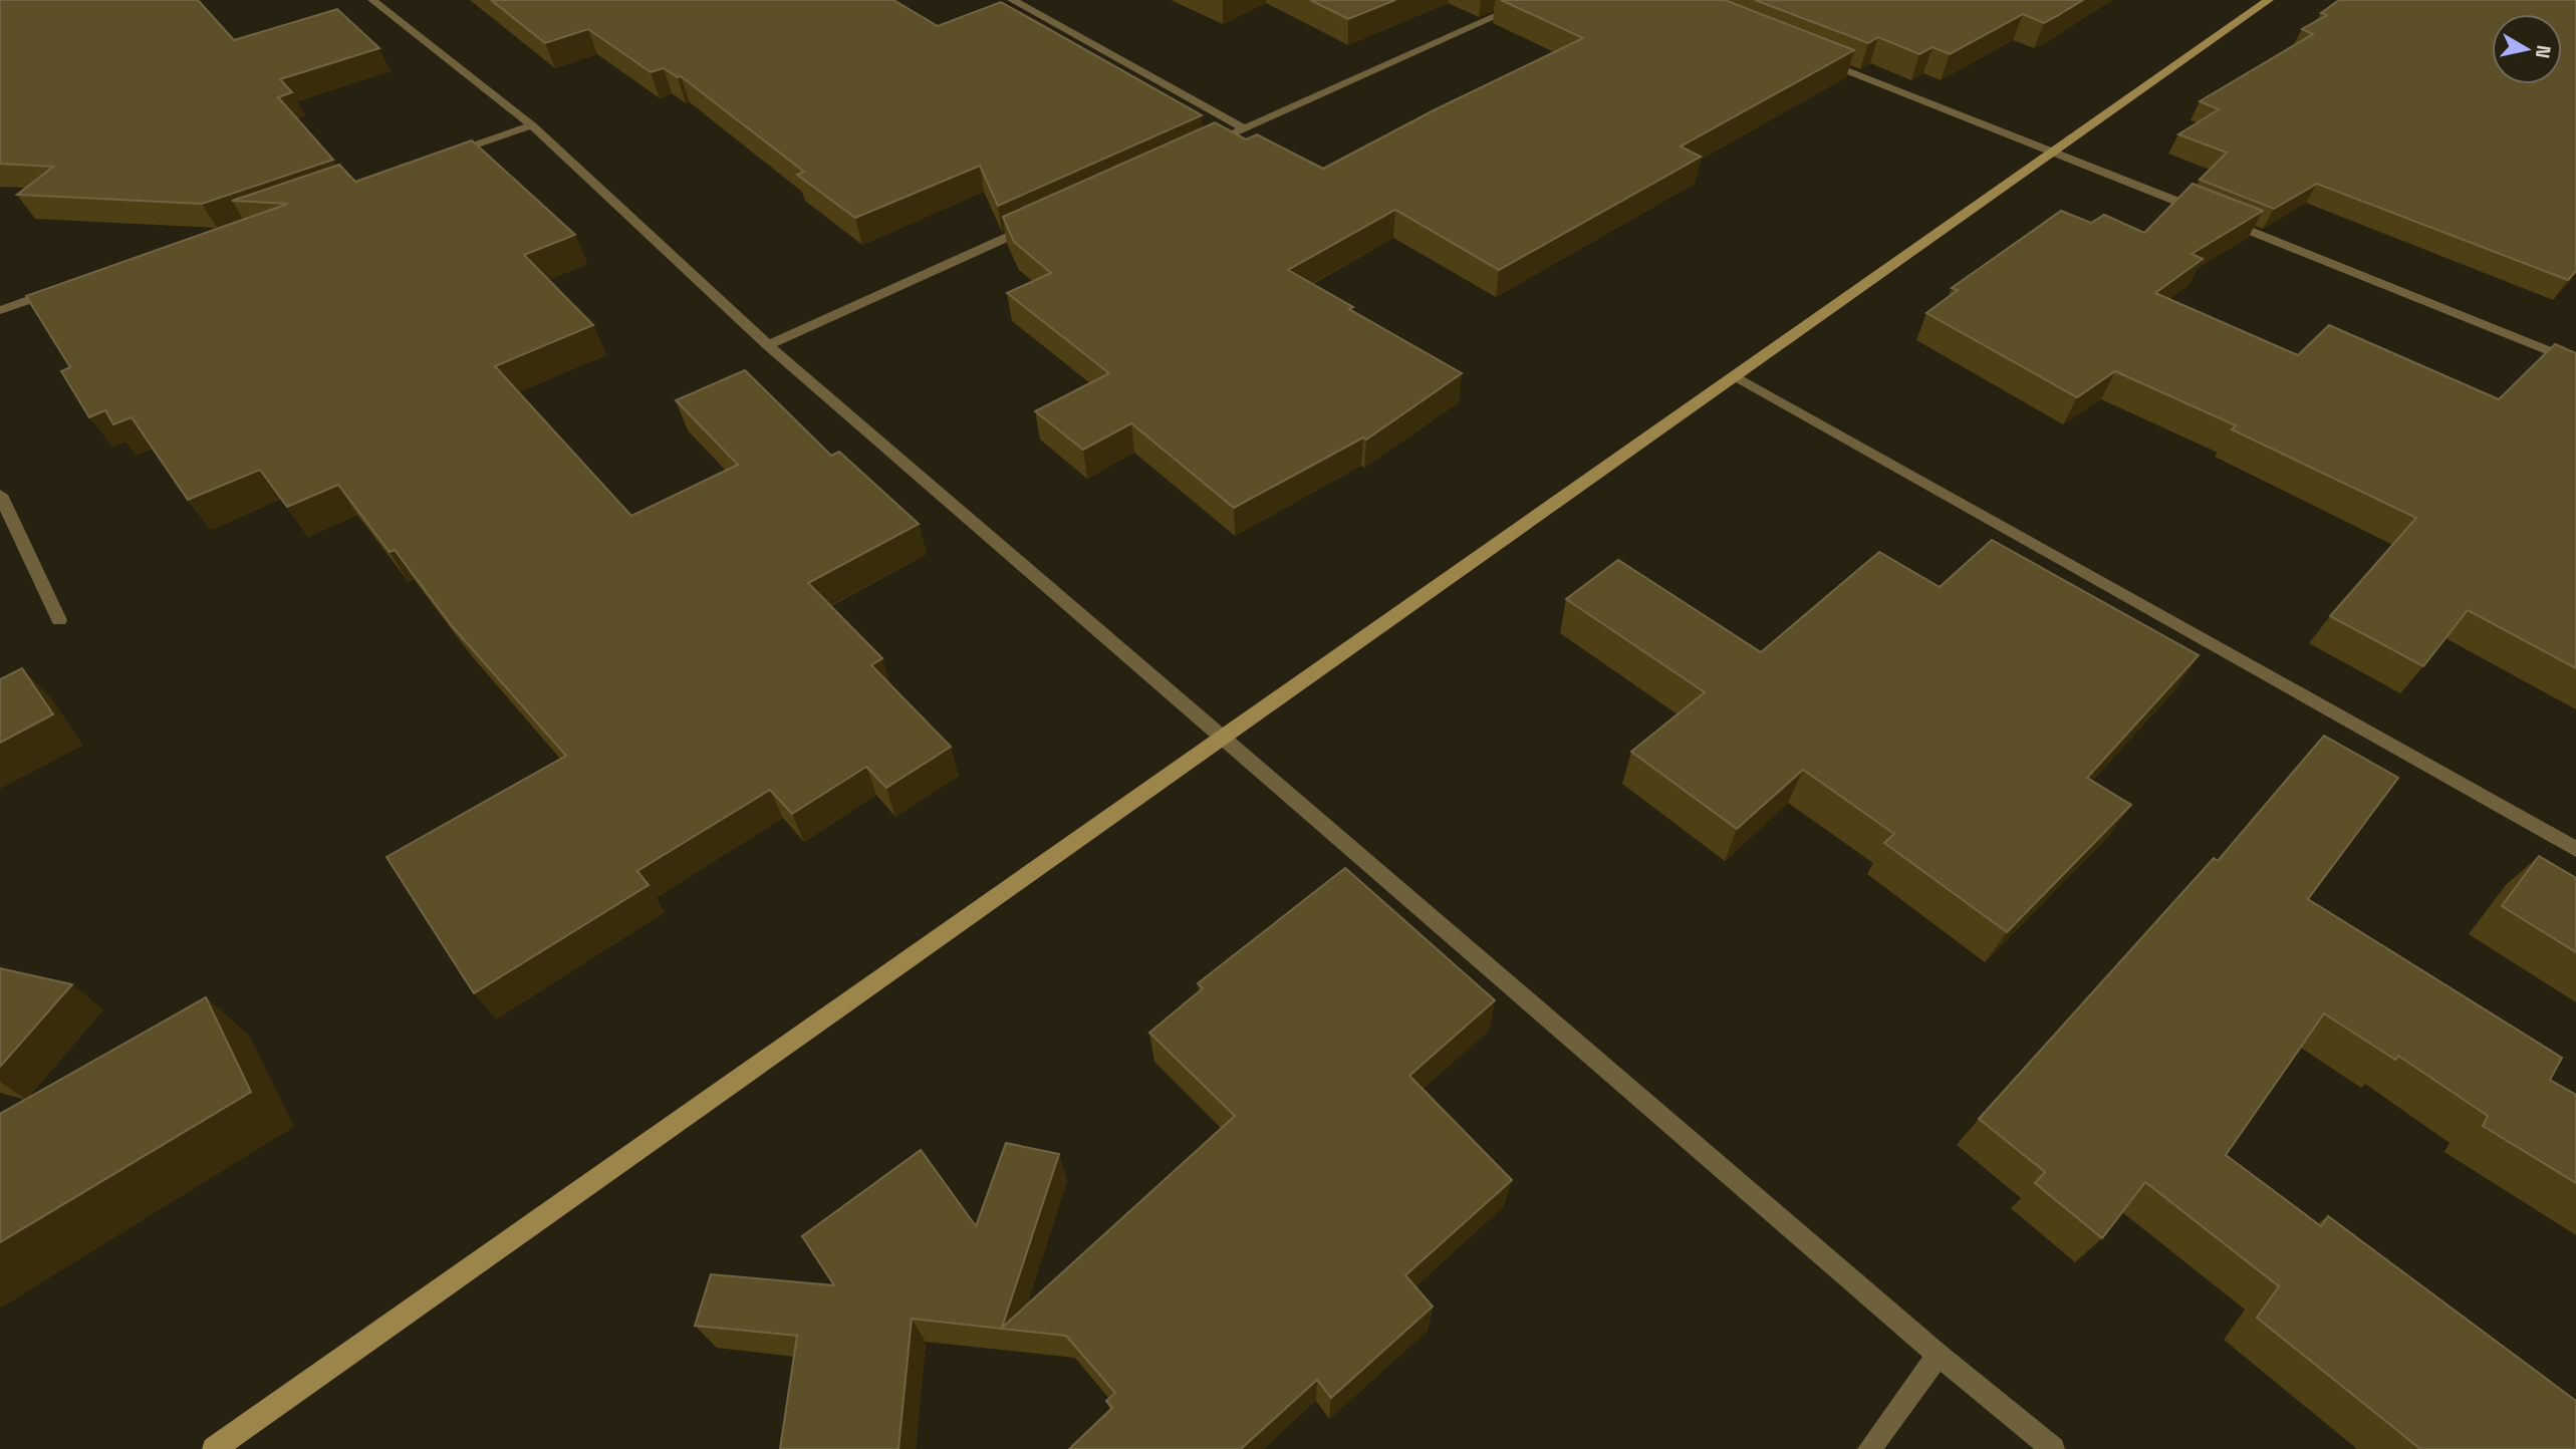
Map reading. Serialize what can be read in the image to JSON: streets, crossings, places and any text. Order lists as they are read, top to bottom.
{
  "north": "right"
}
